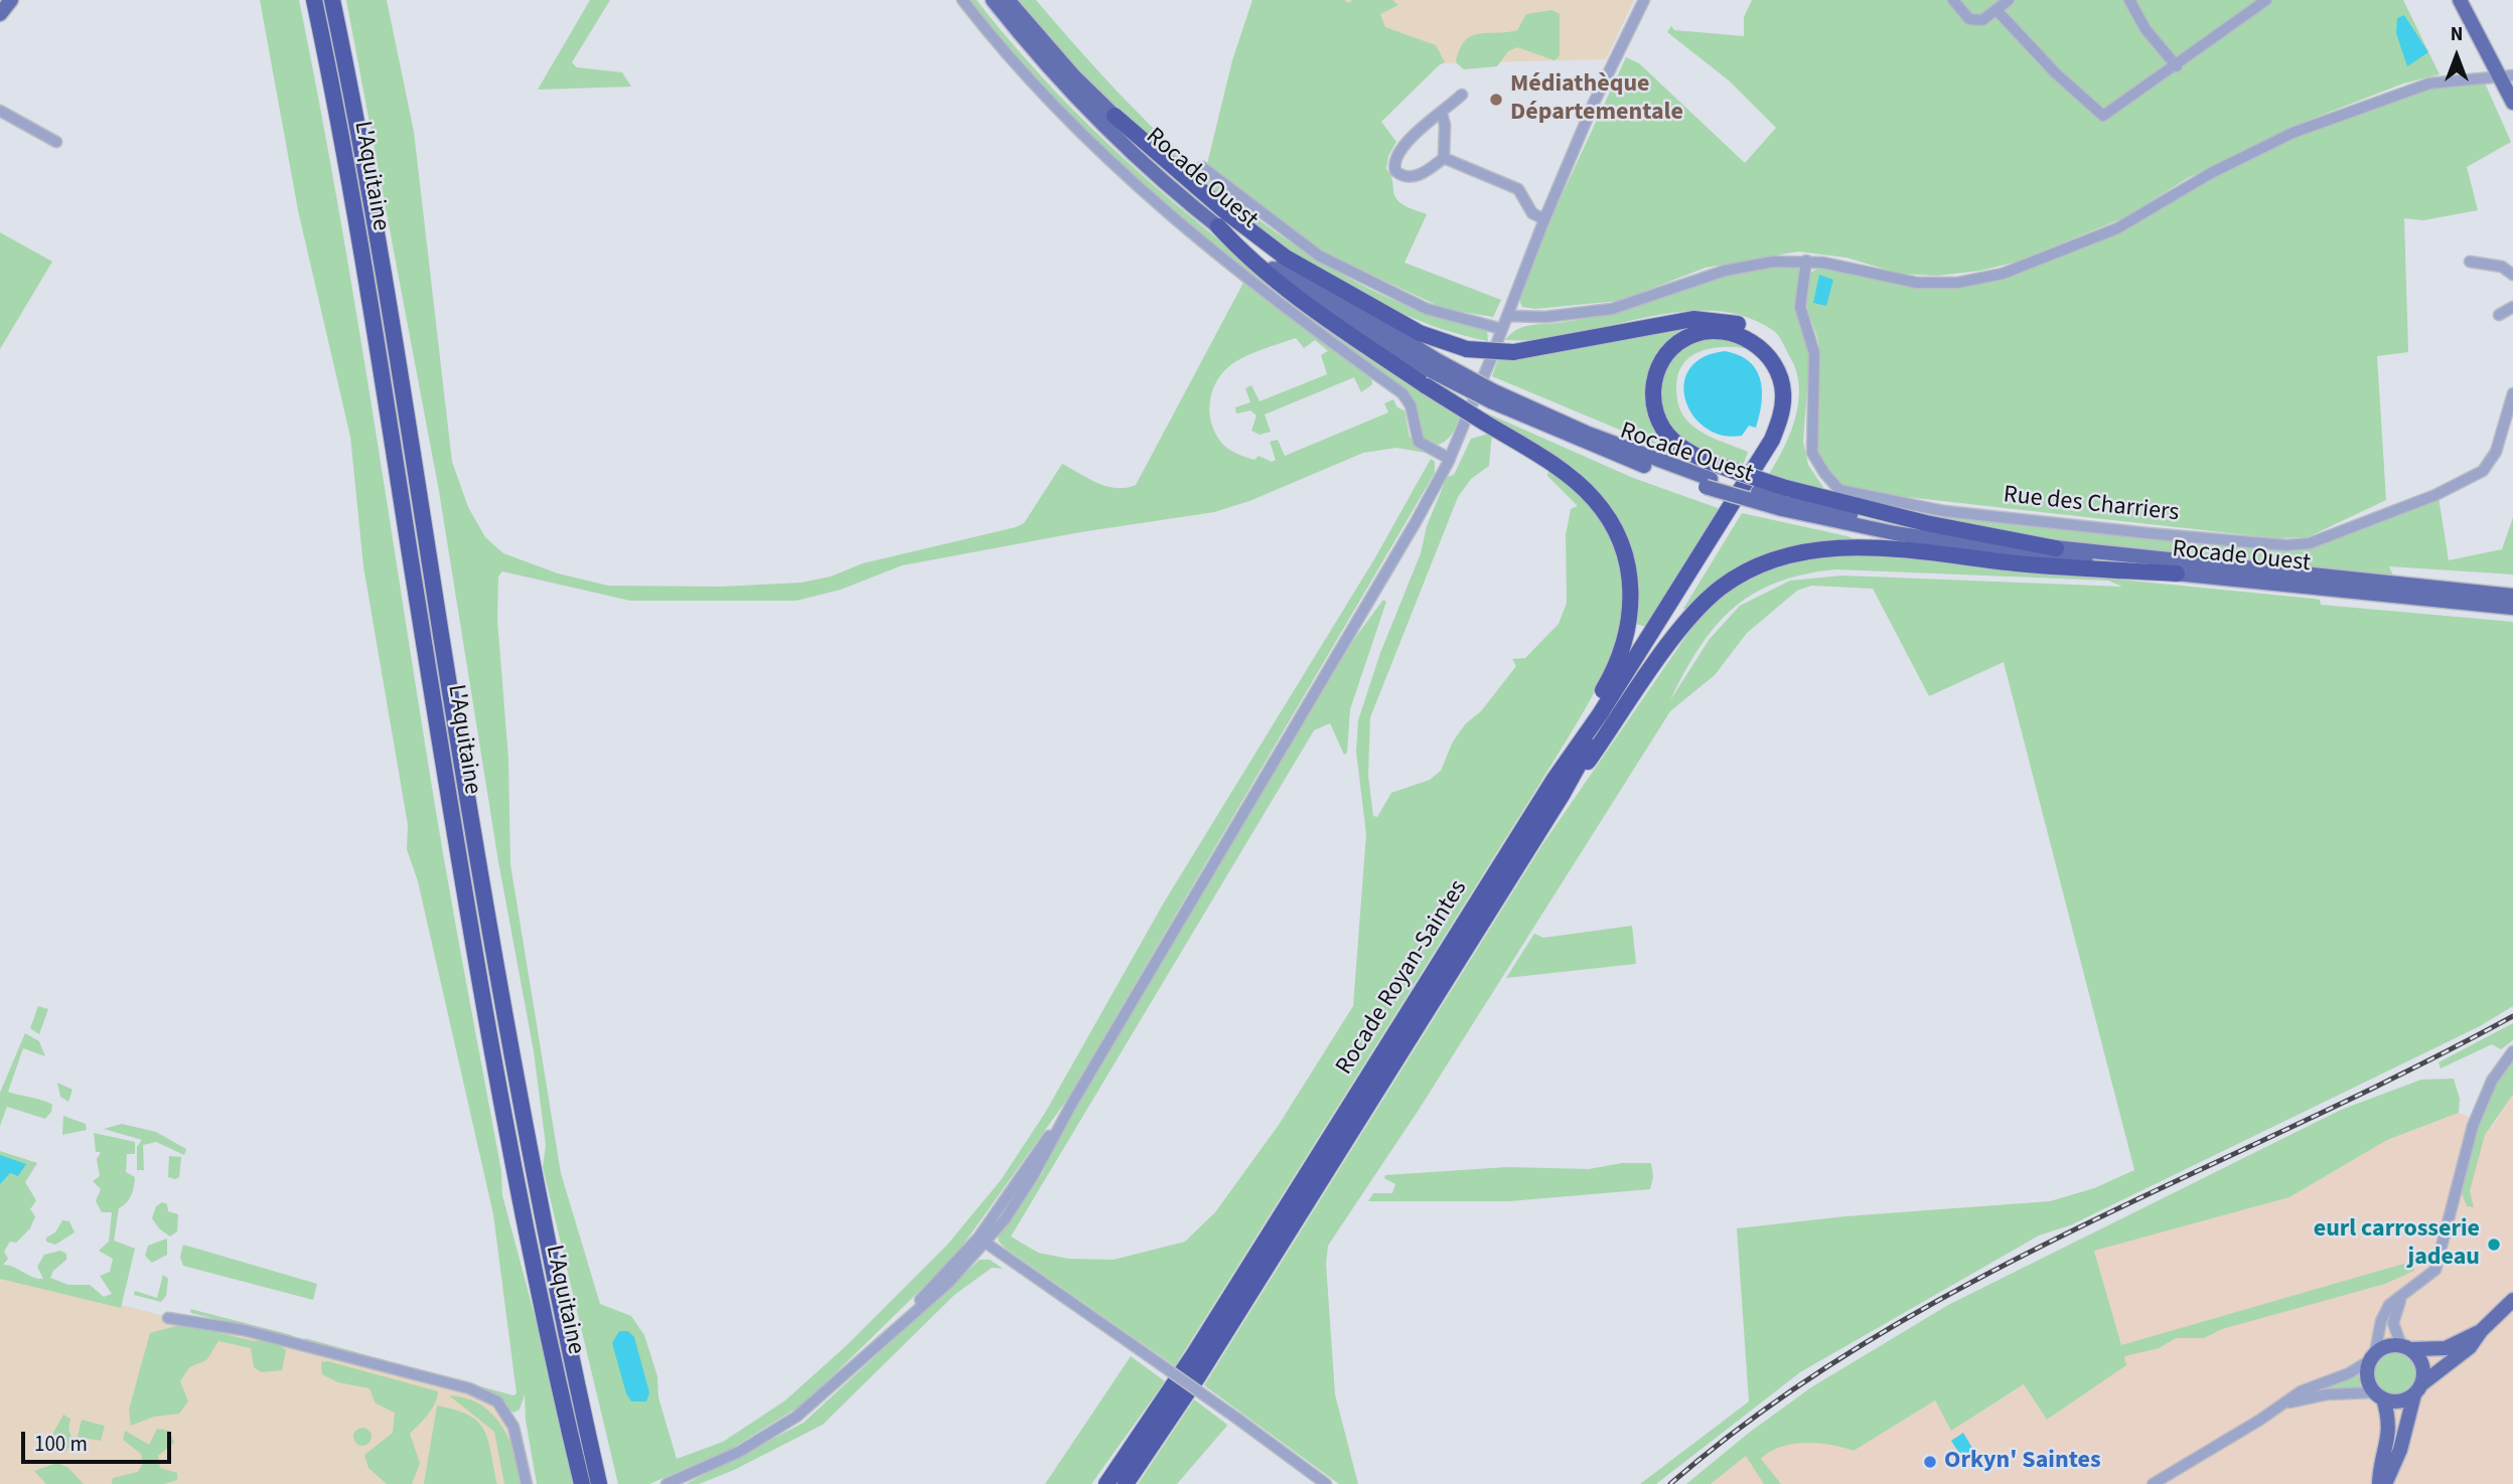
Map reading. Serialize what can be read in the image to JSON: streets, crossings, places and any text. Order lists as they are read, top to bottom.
{
  "streets": {
    "highway": ["L'Aquitaine", "Rocade Royan-Saintes"],
    "main road": ["Rocade Ouest"],
    "street": ["Rue des Charriers"]
  },
  "crossings": [
    ["Rocade Ouest", "Rocade Royan-Saintes"]
  ],
  "places": ["Médiathèque Départementale", "eurl carrosserie jadeau", "Orkyn' Saintes"],
  "scale_bar": "100 m",
  "north": "top"
}
